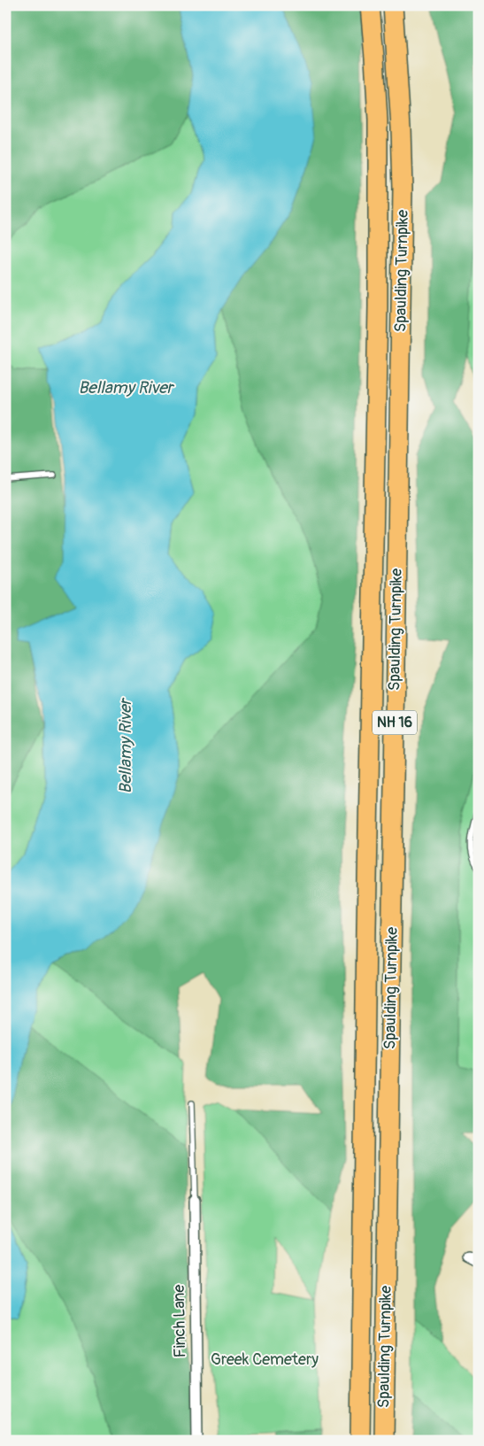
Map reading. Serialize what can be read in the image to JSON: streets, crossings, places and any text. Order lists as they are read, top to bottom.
{
  "streets": {
    "highway": ["Spaulding Turnpike", "NH 16"],
    "street": ["Finch Lane"]
  },
  "water": ["Bellamy River"],
  "parks": ["Greek Cemetery"]
}
